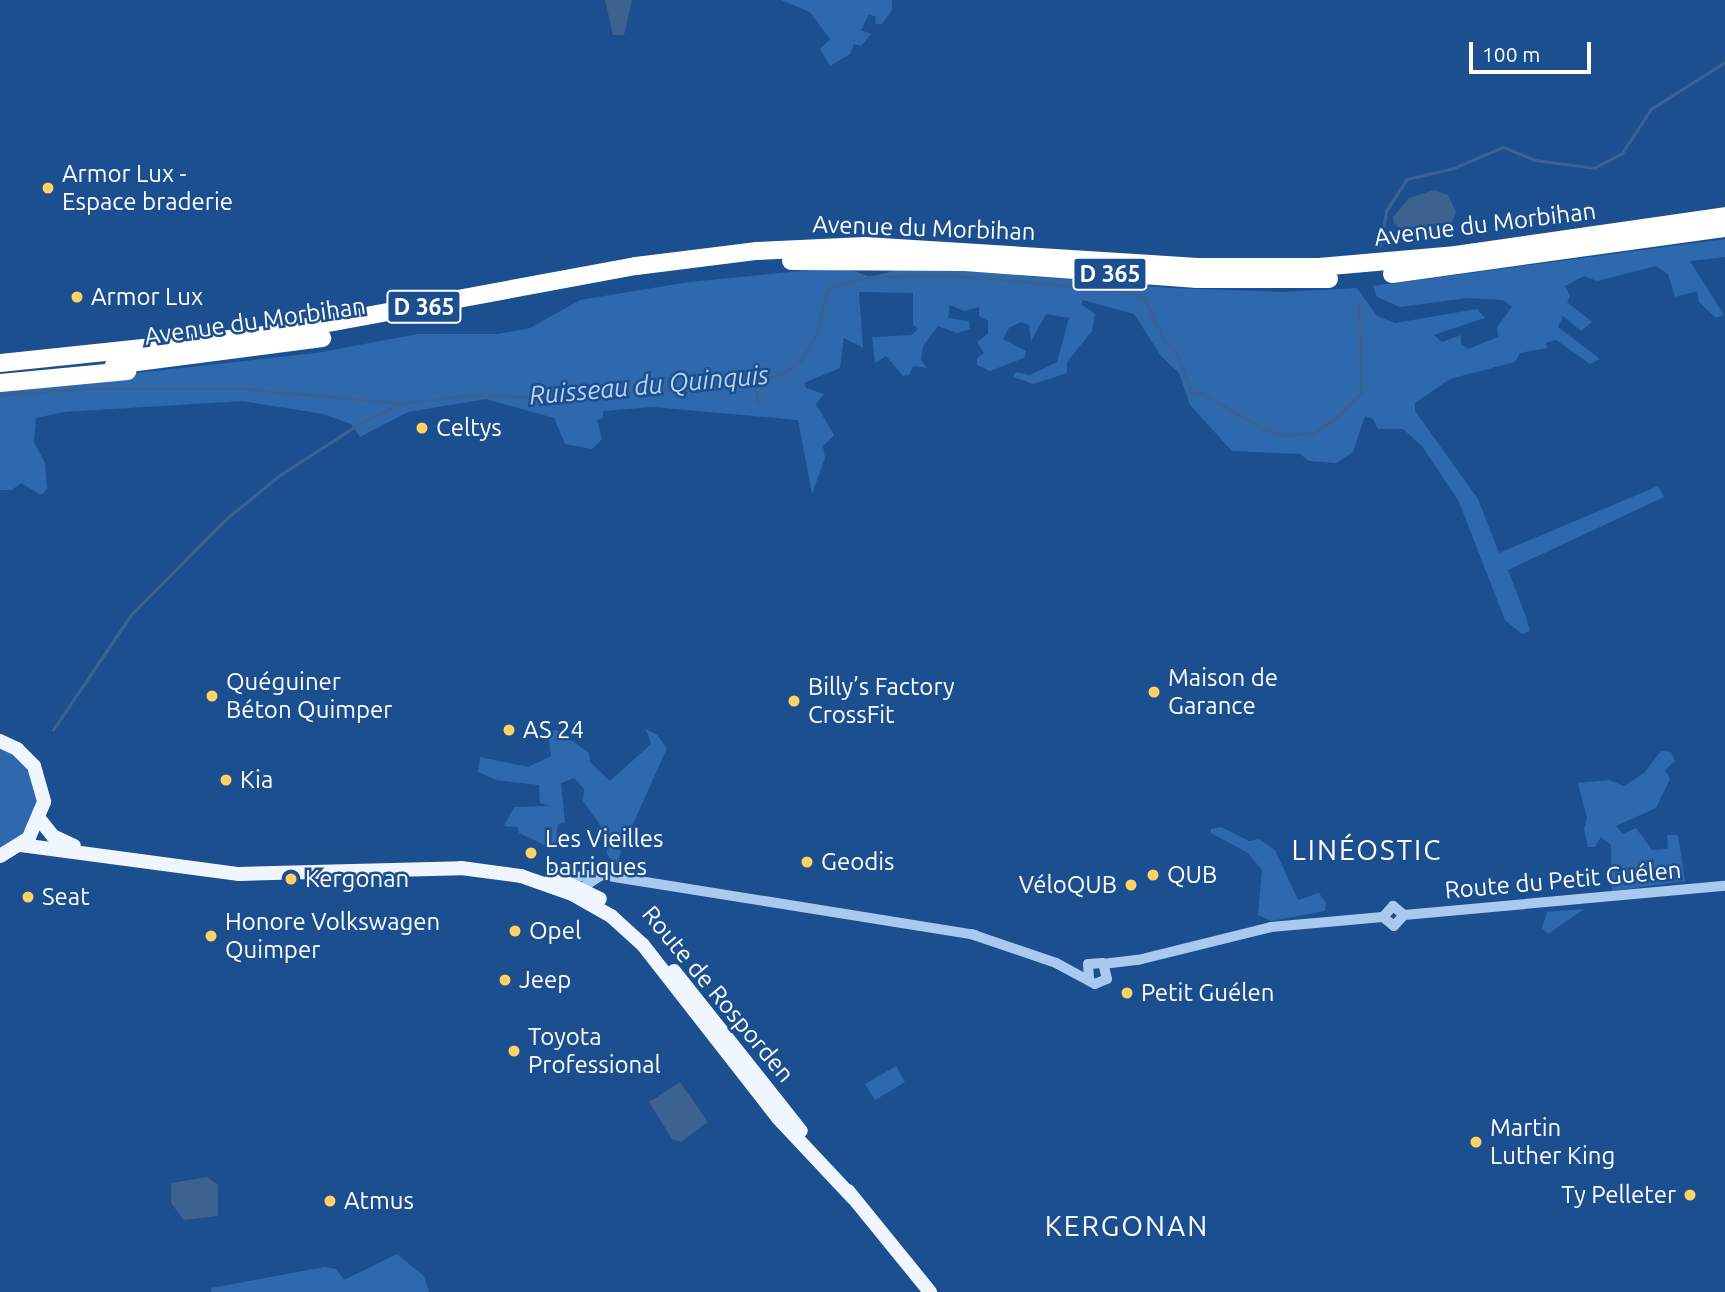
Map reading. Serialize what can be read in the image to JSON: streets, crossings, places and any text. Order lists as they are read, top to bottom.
{
  "streets": {
    "highway": ["Avenue du Morbihan", "D 365"],
    "main road": ["Route de Rosporden"],
    "street": ["Route du Petit Guélen"]
  },
  "districts": ["LINÉOSTIC", "KERGONAN"],
  "water": ["Ruisseau du Quinquis"],
  "places": [
    "Armor Lux - Espace braderie",
    "Armor Lux",
    "Celtys",
    "Maison de Garance",
    "Quéguiner Béton Quimper",
    "Billy’s Factory CrossFit",
    "AS 24",
    "Kia",
    "Les Vieilles barriques",
    "Geodis",
    "QUB",
    "Kergonan",
    "VéloQUB",
    "Seat",
    "Opel",
    "Honore Volkswagen Quimper",
    "Jeep",
    "Petit Guélen",
    "Toyota Professional",
    "Martin Luther King",
    "Ty Pelleter",
    "Atmus"
  ],
  "scale_bar": "100 m"
}
